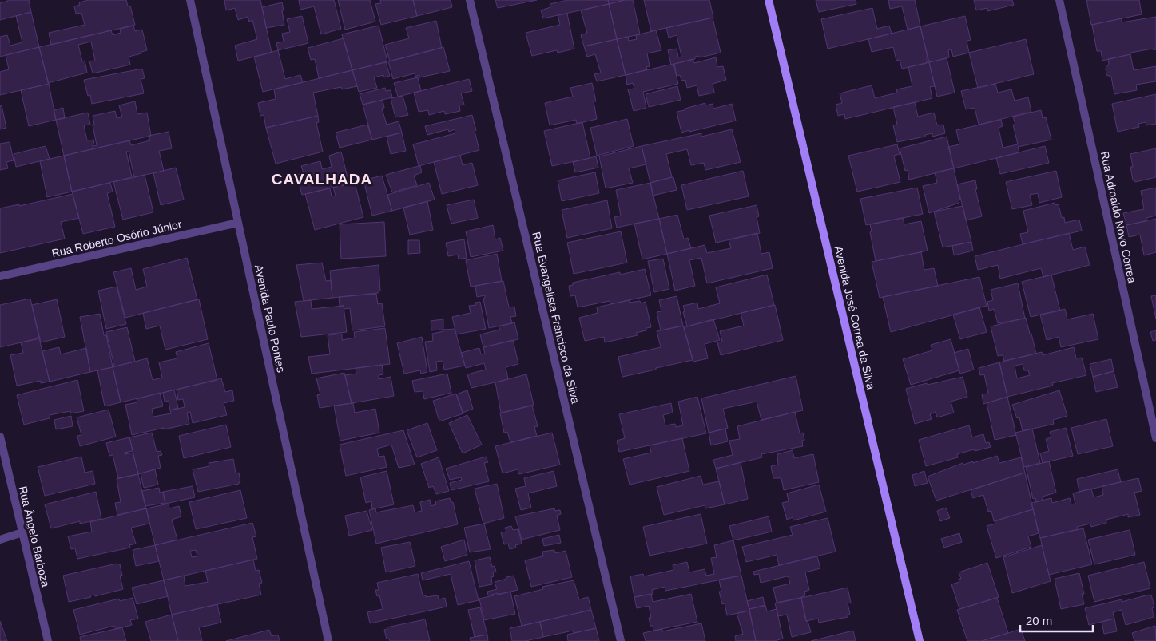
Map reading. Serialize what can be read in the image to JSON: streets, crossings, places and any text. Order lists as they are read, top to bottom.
{
  "streets": {
    "street": [
      "Rua Adroaldo Novo Correa",
      "Rua Roberto Osório Júnior",
      "Rua Evangelista Francisco da Silva",
      "Avenida José Correa da Silva",
      "Avenida Paulo Pontes",
      "Rua Ângelo Barboza"
    ]
  },
  "crossings": [
    ["Rua Roberto Osório Júnior", "Avenida Paulo Pontes"]
  ],
  "districts": ["CAVALHADA"],
  "scale_bar": "20 m"
}
